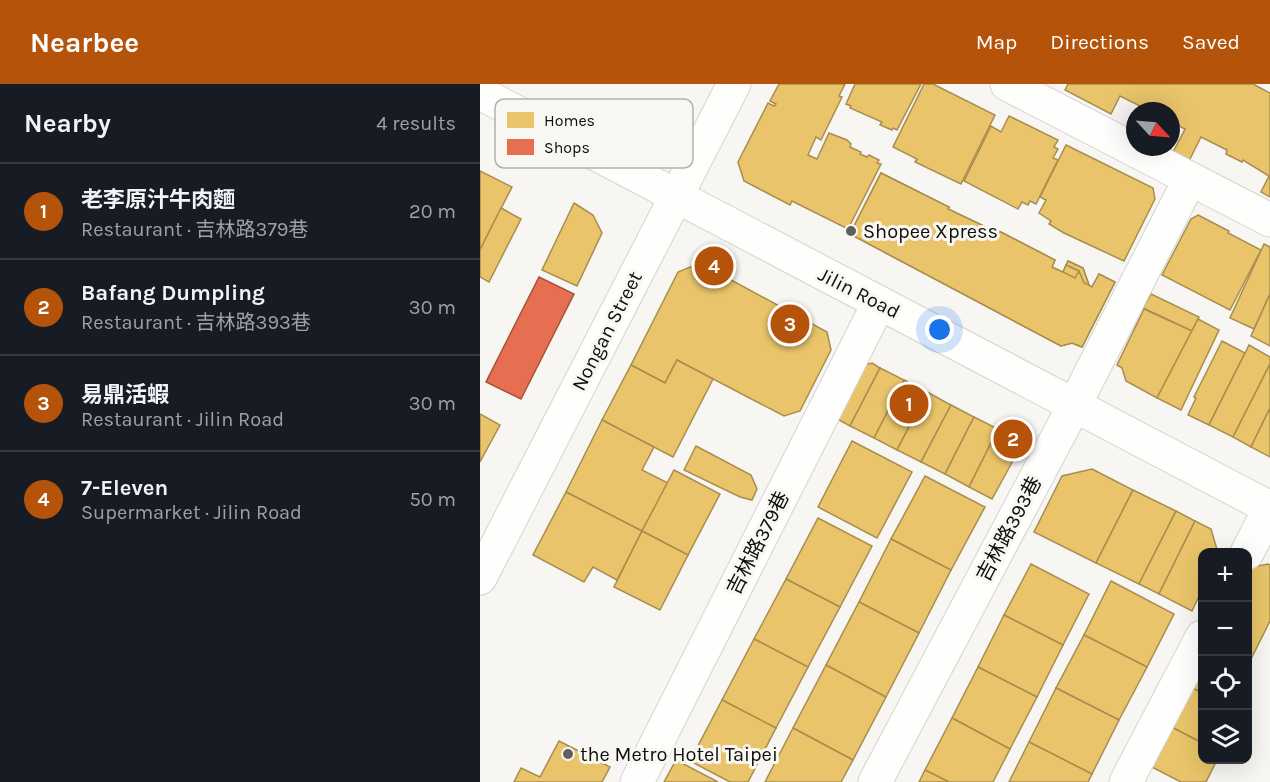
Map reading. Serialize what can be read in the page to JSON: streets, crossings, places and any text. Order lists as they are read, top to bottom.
{
  "streets": {
    "street": [
      "Jilin Road",
      "Nongan Street",
      "吉林路393巷",
      "吉林路379巷"
    ]
  },
  "crossings": [
    ["Jilin Road", "Nongan Street"],
    ["Jilin Road", "吉林路393巷"],
    ["Jilin Road", "吉林路379巷"]
  ],
  "places": ["Shopee Xpress", "the Metro Hotel Taipei"],
  "legend": ["Homes", "Shops"],
  "north": "bottom right",
  "page": {
    "header": "Nearbee",
    "nav": ["Map", "Directions", "Saved"],
    "heading": ["Nearby", "4 results"],
    "list": [
      {
        "mark": "1",
        "name": "老李原汁牛肉麵",
        "note": "Restaurant · 吉林路379巷",
        "value": "20 m"
      },
      {
        "mark": "2",
        "name": "Bafang Dumpling",
        "note": "Restaurant · 吉林路393巷",
        "value": "30 m"
      },
      {
        "mark": "3",
        "name": "易鼎活蝦",
        "note": "Restaurant · Jilin Road",
        "value": "30 m"
      },
      {
        "mark": "4",
        "name": "7-Eleven",
        "note": "Supermarket · Jilin Road",
        "value": "50 m"
      }
    ],
    "pins": [
      "4",
      "3",
      "1",
      "2"
    ],
    "map_buttons": ["+", "−"]
  }
}
